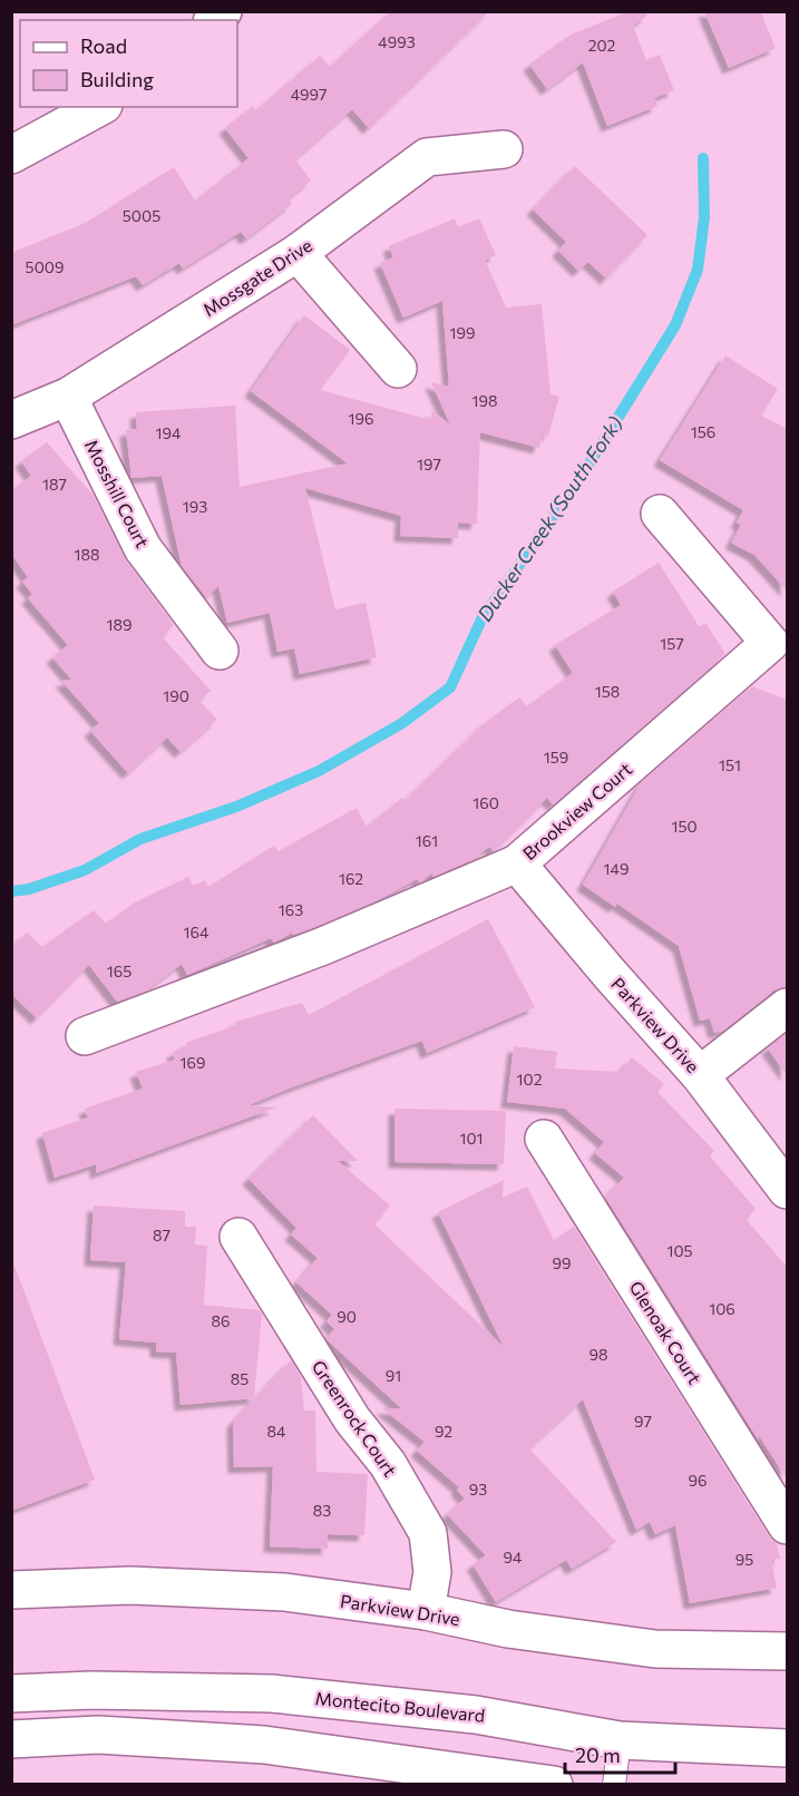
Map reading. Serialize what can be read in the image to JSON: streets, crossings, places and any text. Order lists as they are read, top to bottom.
{
  "streets": {
    "street": [
      "Mossgate Drive",
      "Mosshill Court",
      "Brookview Court",
      "Parkview Drive",
      "Glenoak Court",
      "Greenrock Court",
      "Montecito Boulevard"
    ]
  },
  "crossings": [
    ["Mossgate Drive", "Mosshill Court"],
    ["Brookview Court", "Parkview Drive"],
    ["Parkview Drive", "Greenrock Court"]
  ],
  "water": ["Ducker Creek (South Fork)"],
  "house_numbers": [
    "4993",
    "202",
    "4997",
    "5005",
    "5009",
    "199",
    "198",
    "196",
    "156",
    "194",
    "197",
    "187",
    "193",
    "188",
    "189",
    "157",
    "158",
    "190",
    "159",
    "151",
    "160",
    "150",
    "161",
    "149",
    "162",
    "163",
    "164",
    "165",
    "169",
    "102",
    "101",
    "87",
    "105",
    "99",
    "106",
    "90",
    "86",
    "98",
    "91",
    "85",
    "97",
    "84",
    "92",
    "96",
    "93",
    "83",
    "94",
    "95"
  ],
  "legend": ["Road", "Building"],
  "scale_bar": "20 m"
}
